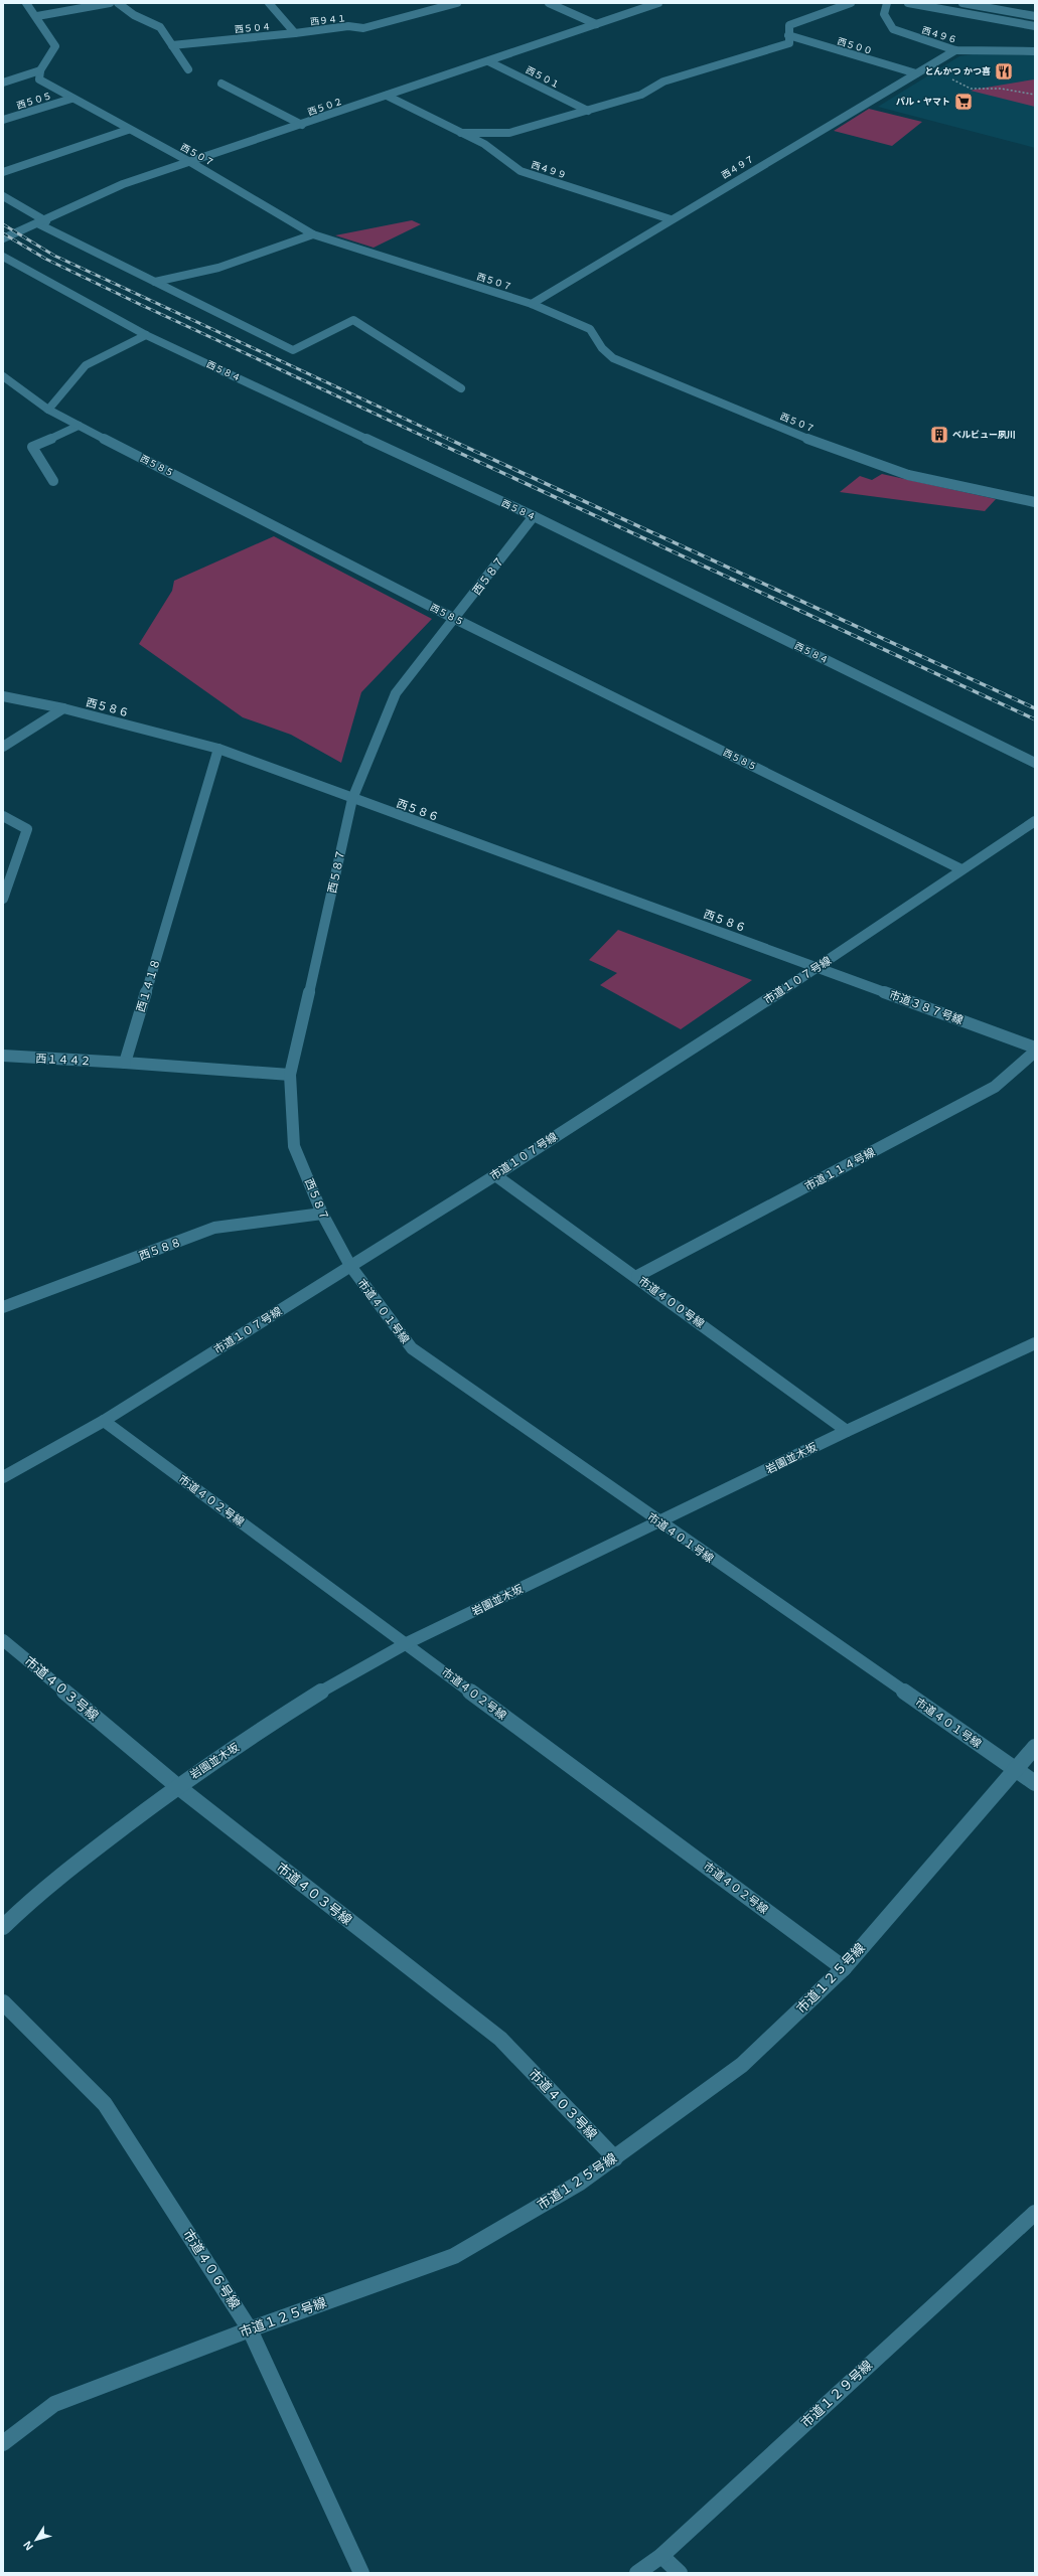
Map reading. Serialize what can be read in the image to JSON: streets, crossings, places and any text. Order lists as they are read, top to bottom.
{
  "streets": {
    "street": [
      "西９４１",
      "西５０４",
      "西４９６",
      "西５００",
      "西５０１",
      "西５０５",
      "西５０２",
      "西５０７",
      "西４９７",
      "西４９９",
      "西５８４",
      "西５８５",
      "西５８７",
      "西５８６",
      "市道１０７号線",
      "西１４１８",
      "市道３８７号線",
      "西１４４２",
      "市道１１４号線",
      "西５８８",
      "市道４００号線",
      "市道４０１号線",
      "岩園並木坂",
      "市道４０２号線",
      "市道４０３号線",
      "市道１２５号線",
      "市道４０６号線",
      "市道１２９号線"
    ]
  },
  "crossings": [
    ["西９４１", "西５０４"],
    ["西４９６", "西４９７"],
    ["西５００", "西４９７"],
    ["西５０１", "西５０２"],
    ["西５０５", "西５０７"],
    ["西５０２", "西５０７"],
    ["西５０２", "西４９９"],
    ["西５０７", "西４９７"],
    ["西４９７", "西４９９"],
    ["西５８４", "西５８７"],
    ["西５８５", "西５８７"],
    ["西５８５", "市道１０７号線"],
    ["西５８７", "西５８６"],
    ["西５８７", "市道１０７号線"],
    ["西５８７", "西５８８"],
    ["西５８７", "市道４０１号線"],
    ["西５８６", "市道１０７号線"],
    ["西５８６", "西１４１８"],
    ["西５８６", "市道３８７号線"],
    ["市道１０７号線", "市道３８７号線"],
    ["市道１０７号線", "市道４００号線"],
    ["市道１０７号線", "市道４０１号線"],
    ["市道１０７号線", "市道４０２号線"],
    ["西１４１８", "西１４４２"],
    ["市道１１４号線", "市道４００号線"],
    ["市道４００号線", "岩園並木坂"],
    ["市道４０１号線", "岩園並木坂"],
    ["市道４０１号線", "市道１２５号線"],
    ["岩園並木坂", "市道４０２号線"],
    ["岩園並木坂", "市道４０３号線"],
    ["市道４０２号線", "市道１２５号線"],
    ["市道４０３号線", "市道１２５号線"],
    ["市道１２５号線", "市道４０６号線"]
  ],
  "places": {
    "restaurant": ["とんかつ かつ喜"],
    "supermarket": ["パル・ヤマト"],
    "building": ["ベルビュー夙川"]
  },
  "north": "bottom left"
}
